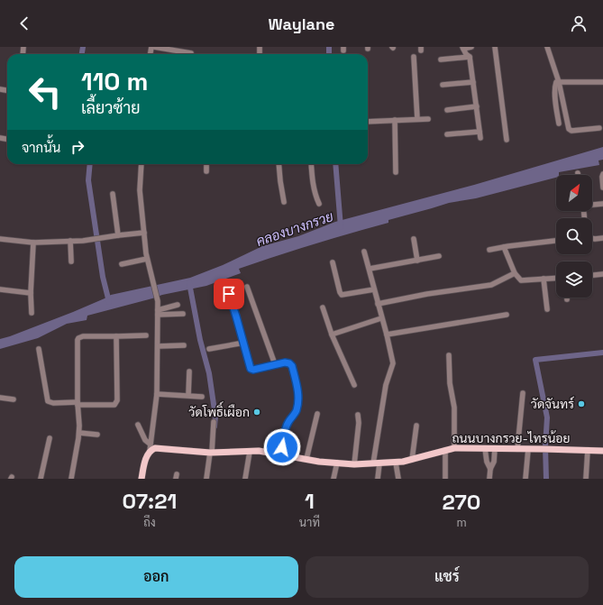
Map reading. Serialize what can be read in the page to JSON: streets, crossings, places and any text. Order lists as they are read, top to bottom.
{
  "streets": {
    "main road": ["ถนนบางกรวย-ไทรน้อย"]
  },
  "water": ["คลองบางกรวย"],
  "places": ["วัดจันทร์", "วัดโพธิ์เผือก"],
  "north": "top right",
  "page": {
    "header": "Waylane",
    "turn": ["110 m", "เลี้ยวซ้าย"],
    "then": "จากนั้น",
    "eta": [
      "07:21",
      "ถึง",
      "1",
      "นาที",
      "270",
      "m"
    ],
    "buttons": ["ออก", "แชร์"]
  }
}
